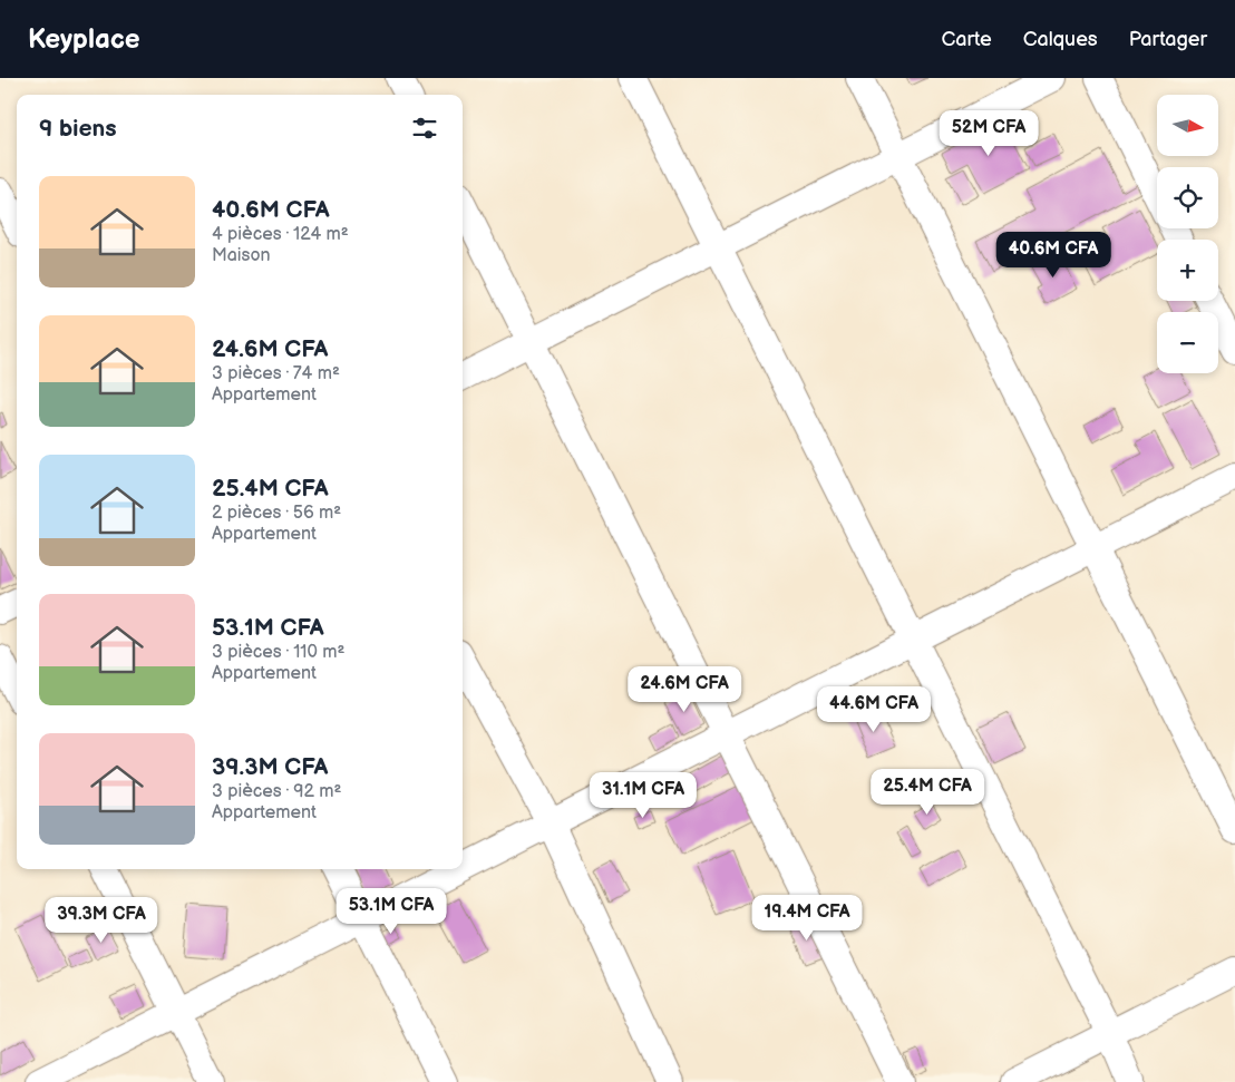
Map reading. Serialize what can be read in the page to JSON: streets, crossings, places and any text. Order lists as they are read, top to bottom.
{
  "north": "right",
  "page": {
    "header": "Keyplace",
    "nav": ["Carte", "Calques", "Partager"],
    "map_buttons": ["+", "−"],
    "heading": "9 biens",
    "price": [
      "52M CFA",
      "40.6M CFA",
      "24.6M CFA",
      "44.6M CFA",
      "25.4M CFA",
      "31.1M CFA",
      "53.1M CFA",
      "19.4M CFA",
      "39.3M CFA"
    ],
    "list": [
      {
        "name": "40.6M CFA",
        "note": "4 pièces · 124 m² · Maison"
      },
      {
        "name": "24.6M CFA",
        "note": "3 pièces · 74 m² · Appartement"
      },
      {
        "name": "25.4M CFA",
        "note": "2 pièces · 56 m² · Appartement"
      },
      {
        "name": "53.1M CFA",
        "note": "3 pièces · 110 m² · Appartement"
      },
      {
        "name": "39.3M CFA",
        "note": "3 pièces · 92 m² · Appartement"
      }
    ]
  }
}
